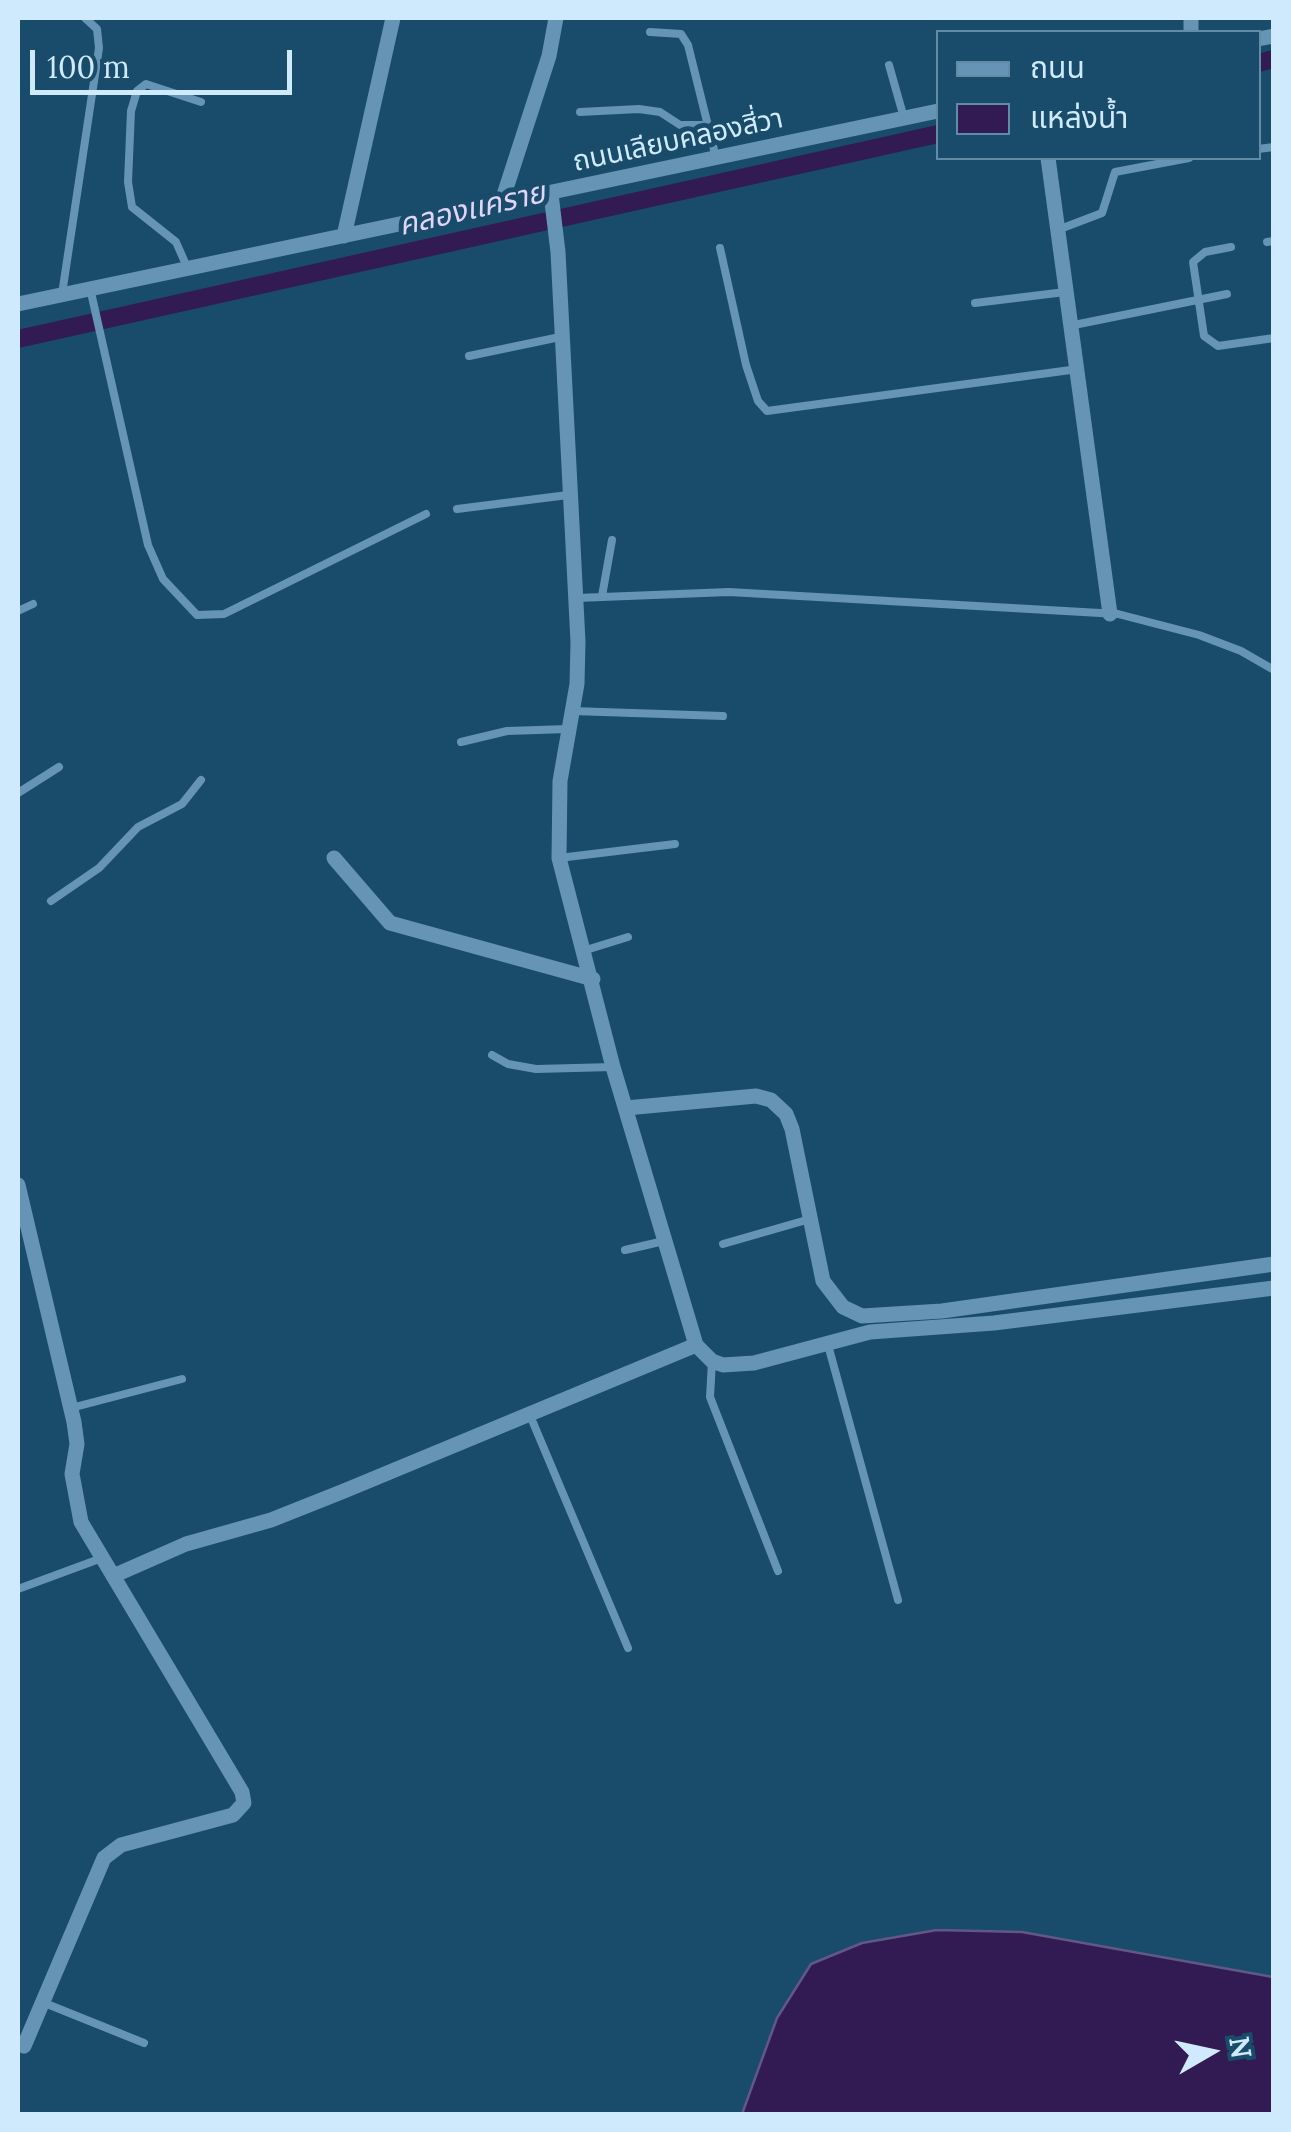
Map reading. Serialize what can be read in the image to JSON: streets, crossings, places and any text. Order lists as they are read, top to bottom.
{
  "streets": {
    "street": ["ถนนเลียบคลองสี่วา"]
  },
  "water": ["คลองเเคราย"],
  "legend": ["ถนน", "แหล่งน้ำ"],
  "scale_bar": "100 m",
  "north": "right"
}
